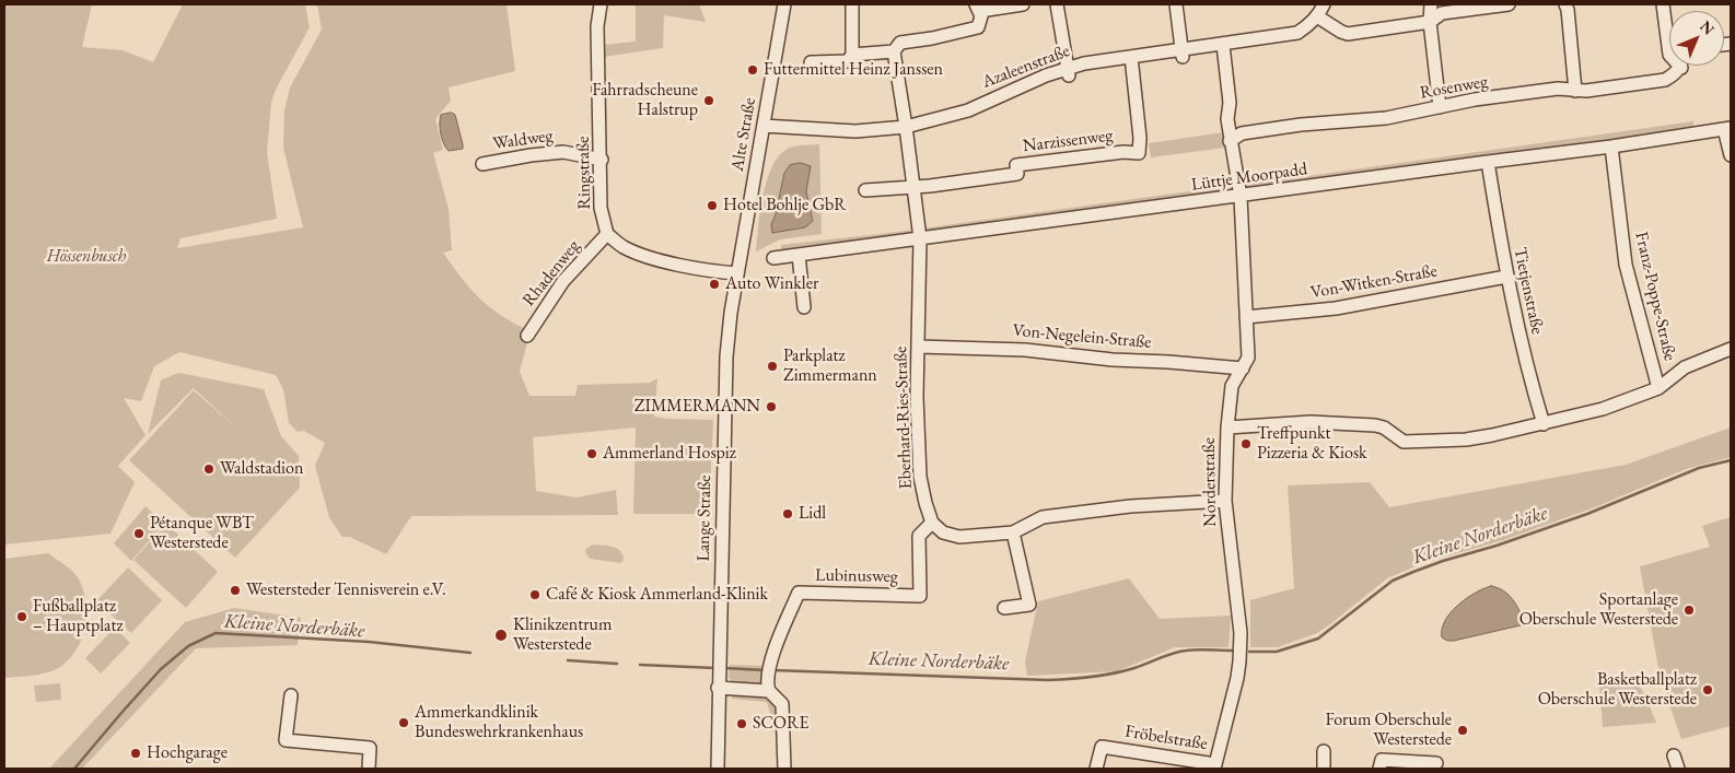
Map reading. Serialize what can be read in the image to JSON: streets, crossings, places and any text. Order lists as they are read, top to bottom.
{
  "streets": {
    "street": [
      "Azaleenstraße",
      "Rosenweg",
      "Alte Straße",
      "Waldweg",
      "Narzissenweg",
      "Ringstraße",
      "Lüttje Moorpadd",
      "Rhadenweg",
      "Von-Witken-Straße",
      "Tietjenstraße",
      "Franz-Poppe-Straße",
      "Von-Negelein-Straße",
      "Eberhard-Ries-Straße",
      "Norderstraße",
      "Lange Straße",
      "Lubinusweg",
      "Fröbelstraße"
    ]
  },
  "crossings": [
    ["Azaleenstraße", "Alte Straße"],
    ["Azaleenstraße", "Narzissenweg"],
    ["Azaleenstraße", "Eberhard-Ries-Straße"],
    ["Azaleenstraße", "Norderstraße"],
    ["Rosenweg", "Norderstraße"],
    ["Alte Straße", "Lange Straße"],
    ["Waldweg", "Ringstraße"],
    ["Narzissenweg", "Eberhard-Ries-Straße"],
    ["Ringstraße", "Rhadenweg"],
    ["Lüttje Moorpadd", "Tietjenstraße"],
    ["Lüttje Moorpadd", "Franz-Poppe-Straße"],
    ["Lüttje Moorpadd", "Eberhard-Ries-Straße"],
    ["Lüttje Moorpadd", "Norderstraße"],
    ["Von-Witken-Straße", "Tietjenstraße"],
    ["Von-Witken-Straße", "Norderstraße"],
    ["Von-Negelein-Straße", "Eberhard-Ries-Straße"],
    ["Von-Negelein-Straße", "Norderstraße"],
    ["Eberhard-Ries-Straße", "Lubinusweg"],
    ["Norderstraße", "Fröbelstraße"]
  ],
  "water": ["Kleine Norderbäke"],
  "parks": ["Hössenbusch"],
  "places": [
    "Futtermittel Heinz Janssen",
    "Fahrradscheune Halstrup",
    "Hotel Bohlje GbR",
    "Auto Winkler",
    "Parkplatz Zimmermann",
    "ZIMMERMANN",
    "Treffpunkt Pizzeria & Kiosk",
    "Ammerland Hospiz",
    "Waldstadion",
    "Lidl",
    "Pétanque WBT Westerstede",
    "Westersteder Tennisverein e.V.",
    "Café & Kiosk Ammerland-Klinik",
    "Sportanlage Oberschule Westerstede",
    "Fußballplatz – Hauptplatz",
    "Klinikzentrum Westerstede",
    "Basketballplatz Oberschule Westerstede",
    "Ammerkandklinik Bundeswehrkrankenhaus",
    "SCORE",
    "Forum Oberschule Westerstede",
    "Hochgarage"
  ],
  "north": "top right"
}
